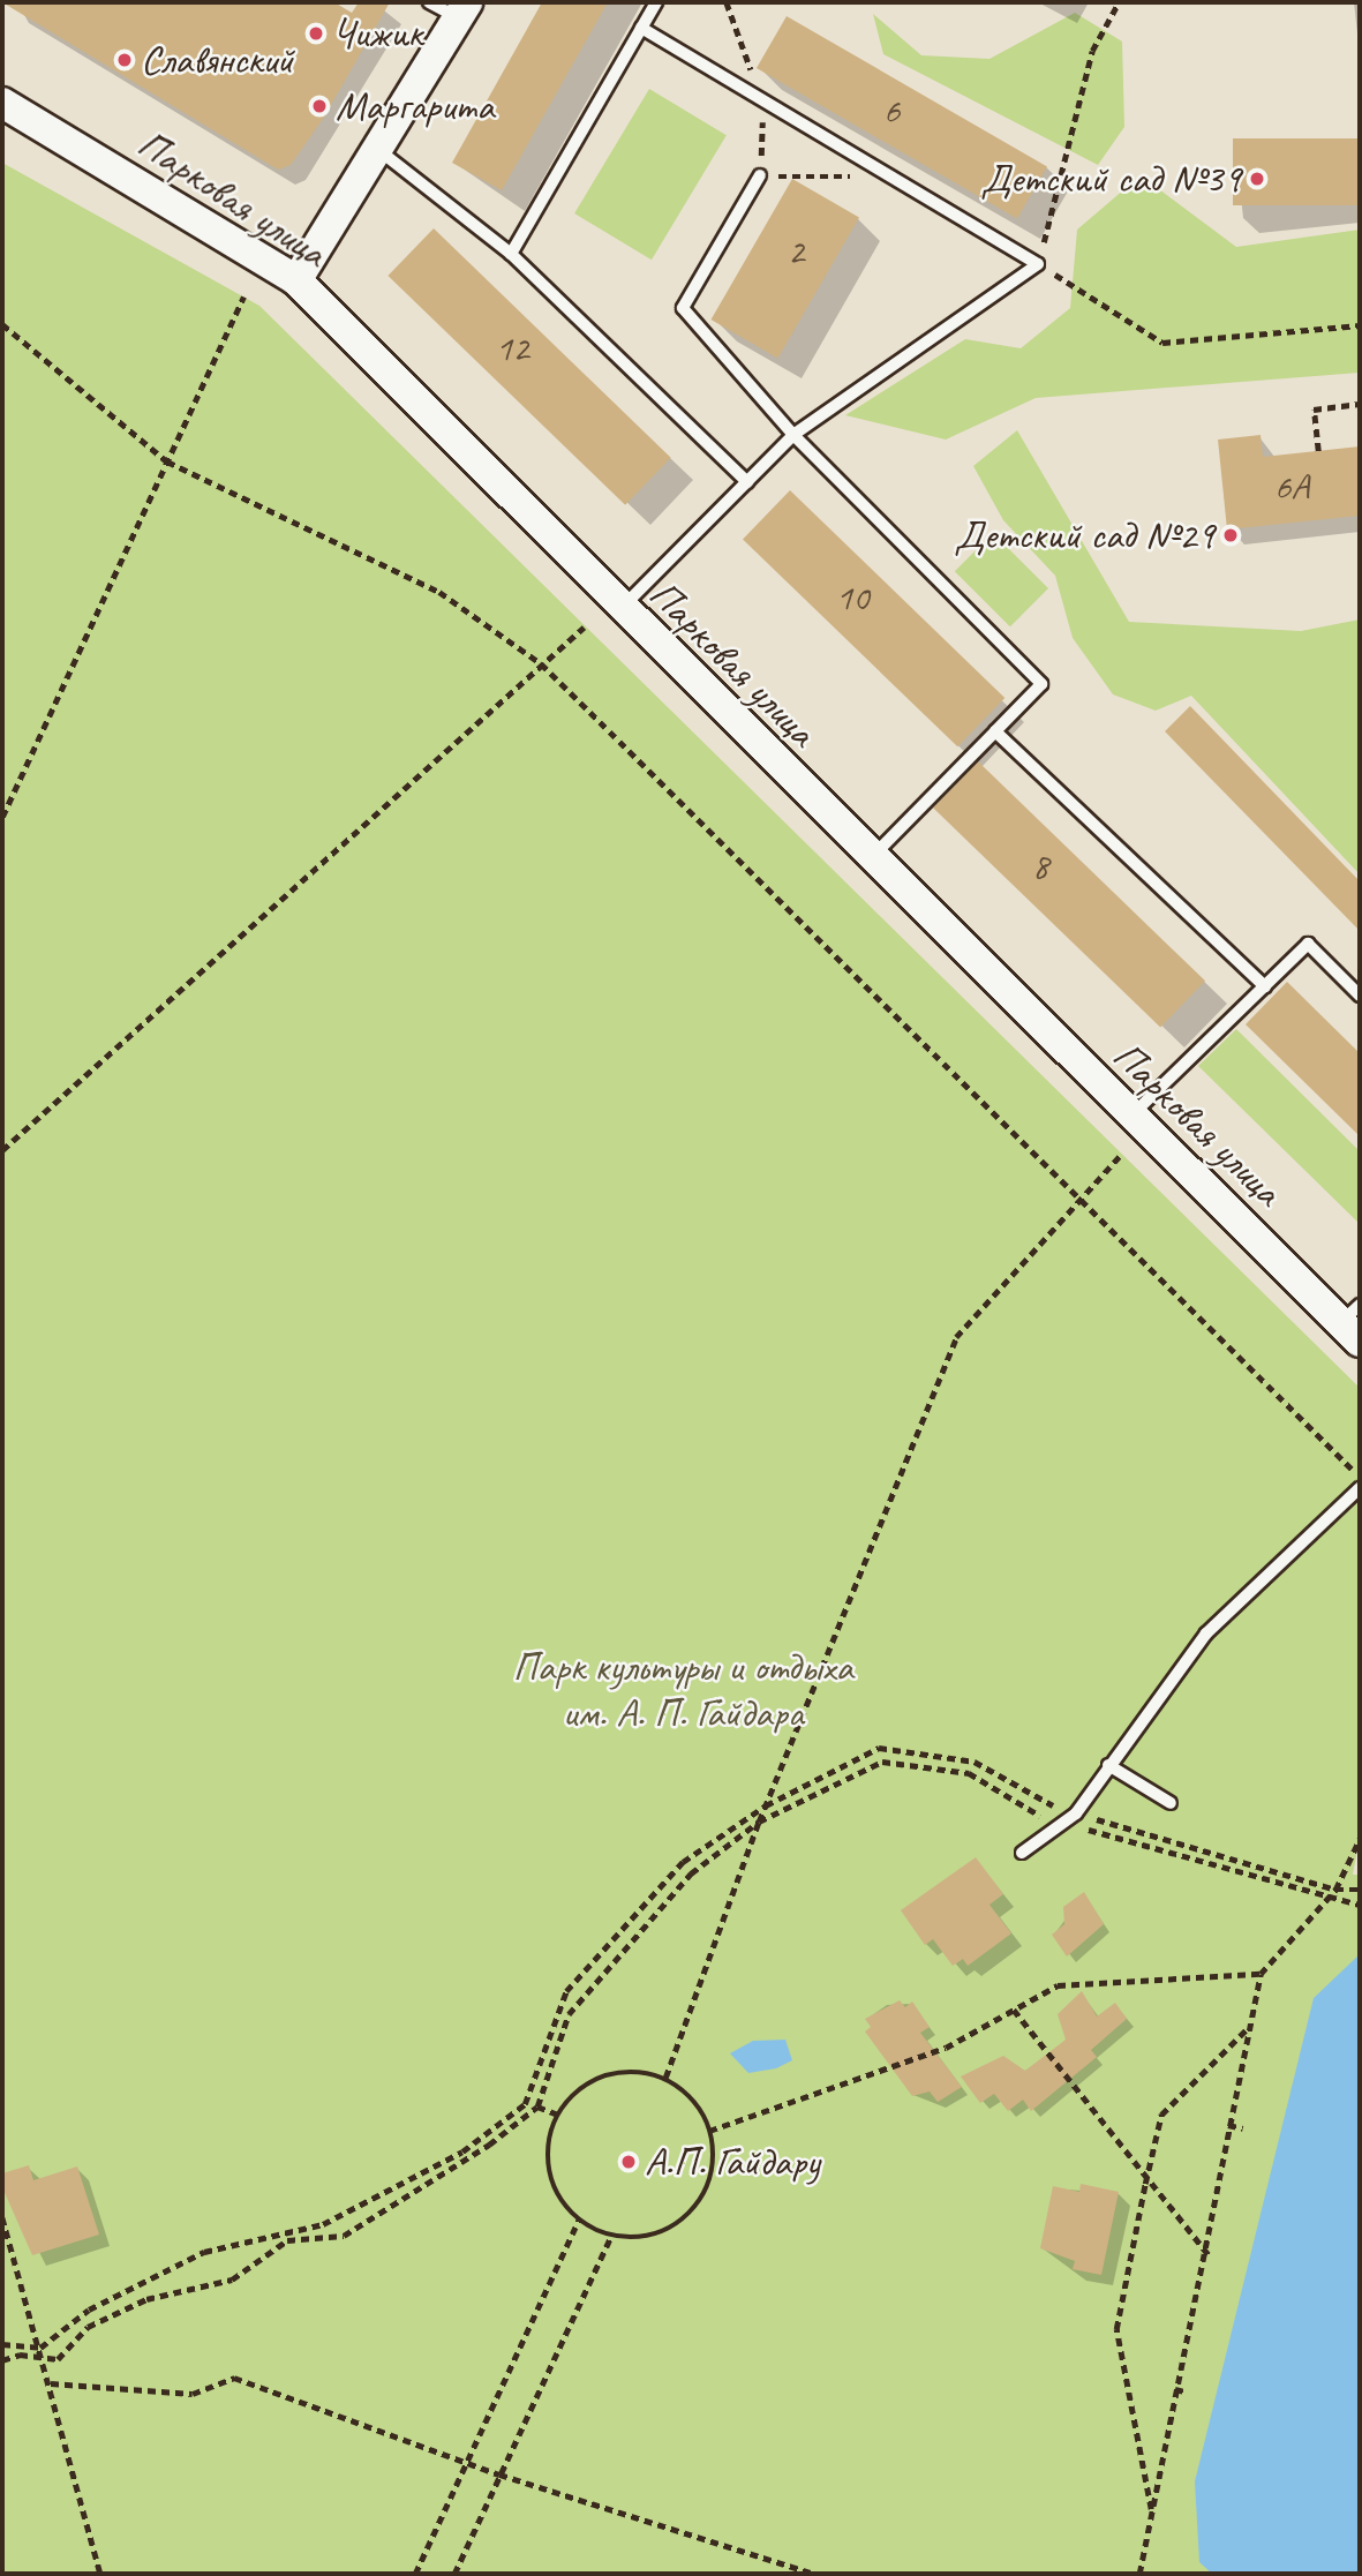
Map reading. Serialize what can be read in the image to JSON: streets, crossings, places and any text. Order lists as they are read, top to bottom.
{
  "streets": {
    "street": ["Парковая улица"]
  },
  "parks": ["Парк культуры и отдыха им. А. П. Гайдара"],
  "places": [
    "Чижик",
    "Славянский",
    "Маргарита",
    "Детский сад №39",
    "Детский сад №29",
    "А.П. Гайдару"
  ],
  "house_numbers": [
    "6",
    "2",
    "12",
    "6А",
    "10",
    "8"
  ]
}
